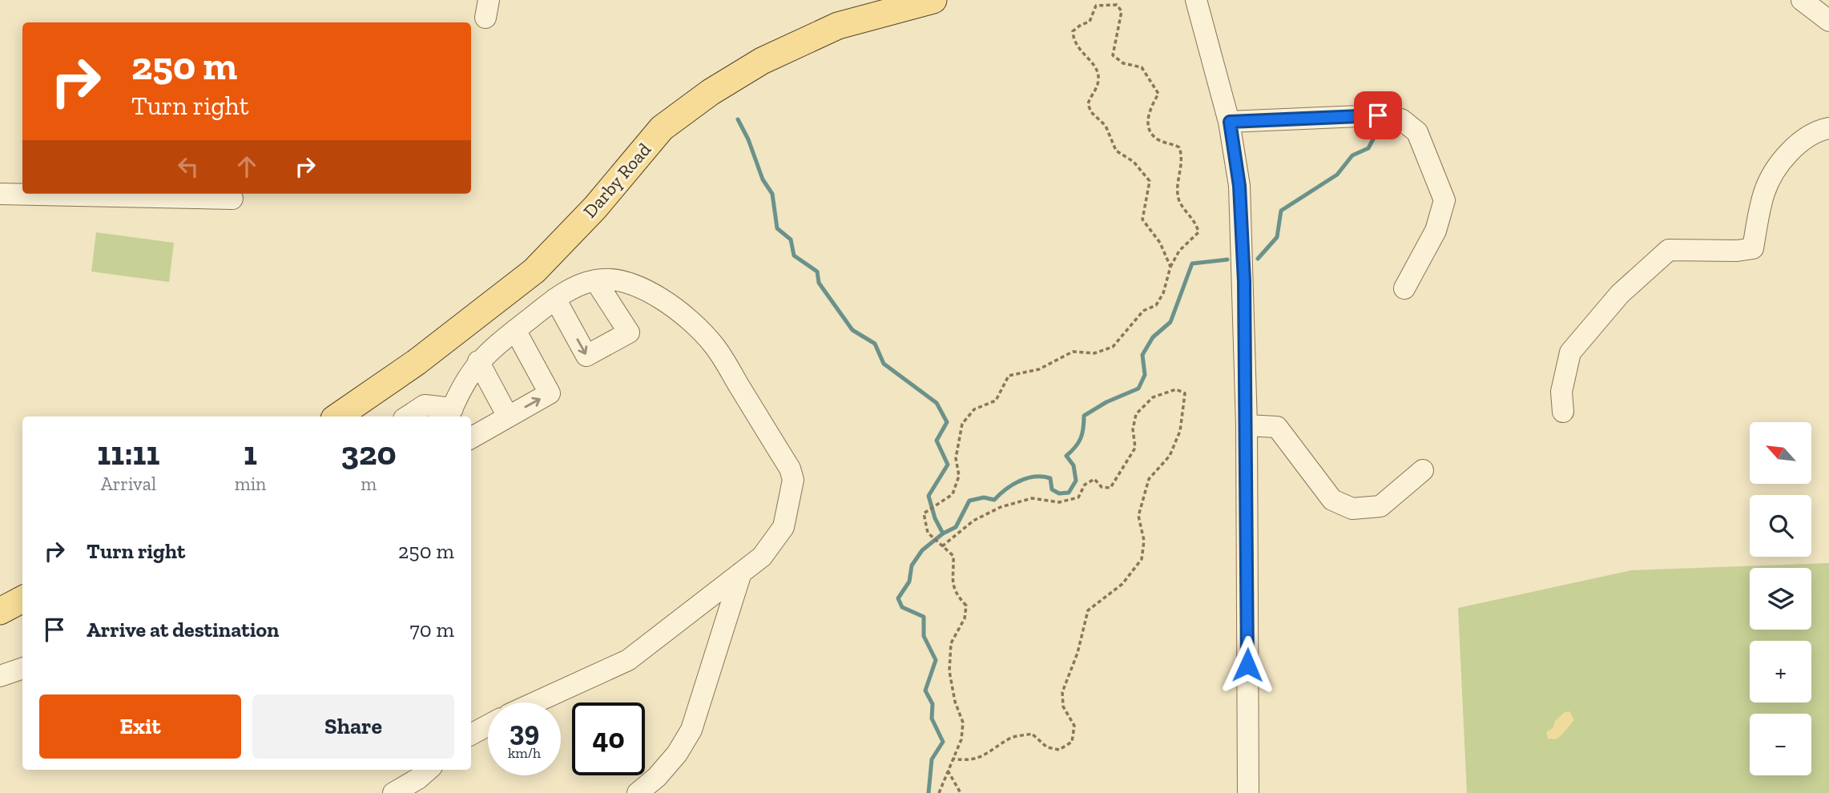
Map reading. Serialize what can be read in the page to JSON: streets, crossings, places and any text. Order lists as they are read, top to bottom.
{
  "streets": {
    "main road": ["Darby Road"]
  },
  "north": "top left",
  "page": {
    "turn": ["250 m", "Turn right"],
    "eta": [
      "11:11",
      "Arrival",
      "1",
      "min",
      "320",
      "m"
    ],
    "map_buttons": ["+", "−"],
    "list": [
      {
        "name": "Turn right",
        "value": "250 m"
      },
      {
        "name": "Arrive at destination",
        "value": "70 m"
      }
    ],
    "buttons": ["Exit", "Share"],
    "speed": "39 km/h",
    "limit": "40"
  }
}
